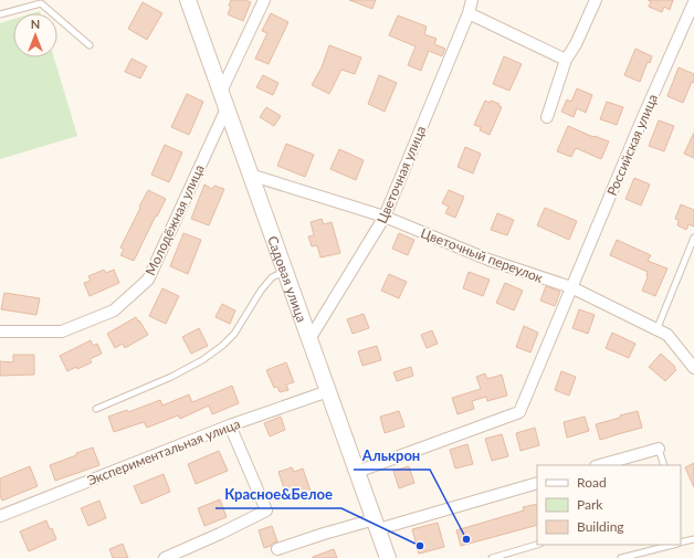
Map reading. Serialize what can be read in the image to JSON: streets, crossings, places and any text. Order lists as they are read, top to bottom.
{
  "streets": {
    "main road": ["Садовая улица"],
    "street": [
      "Российская улица",
      "Цветочная улица",
      "Молодёжная улица",
      "Цветочный переулок",
      "Экспериментальная улица"
    ]
  },
  "crossings": [
    ["Российская улица", "Цветочный переулок"],
    ["Российская улица", "Садовая улица"],
    ["Цветочная улица", "Цветочный переулок"],
    ["Цветочная улица", "Садовая улица"],
    ["Молодёжная улица", "Садовая улица"],
    ["Цветочный переулок", "Садовая улица"],
    ["Садовая улица", "Экспериментальная улица"]
  ],
  "places": ["Алькрон", "Красное&Белое"],
  "legend": ["Road", "Park", "Building"],
  "north": "top"
}
